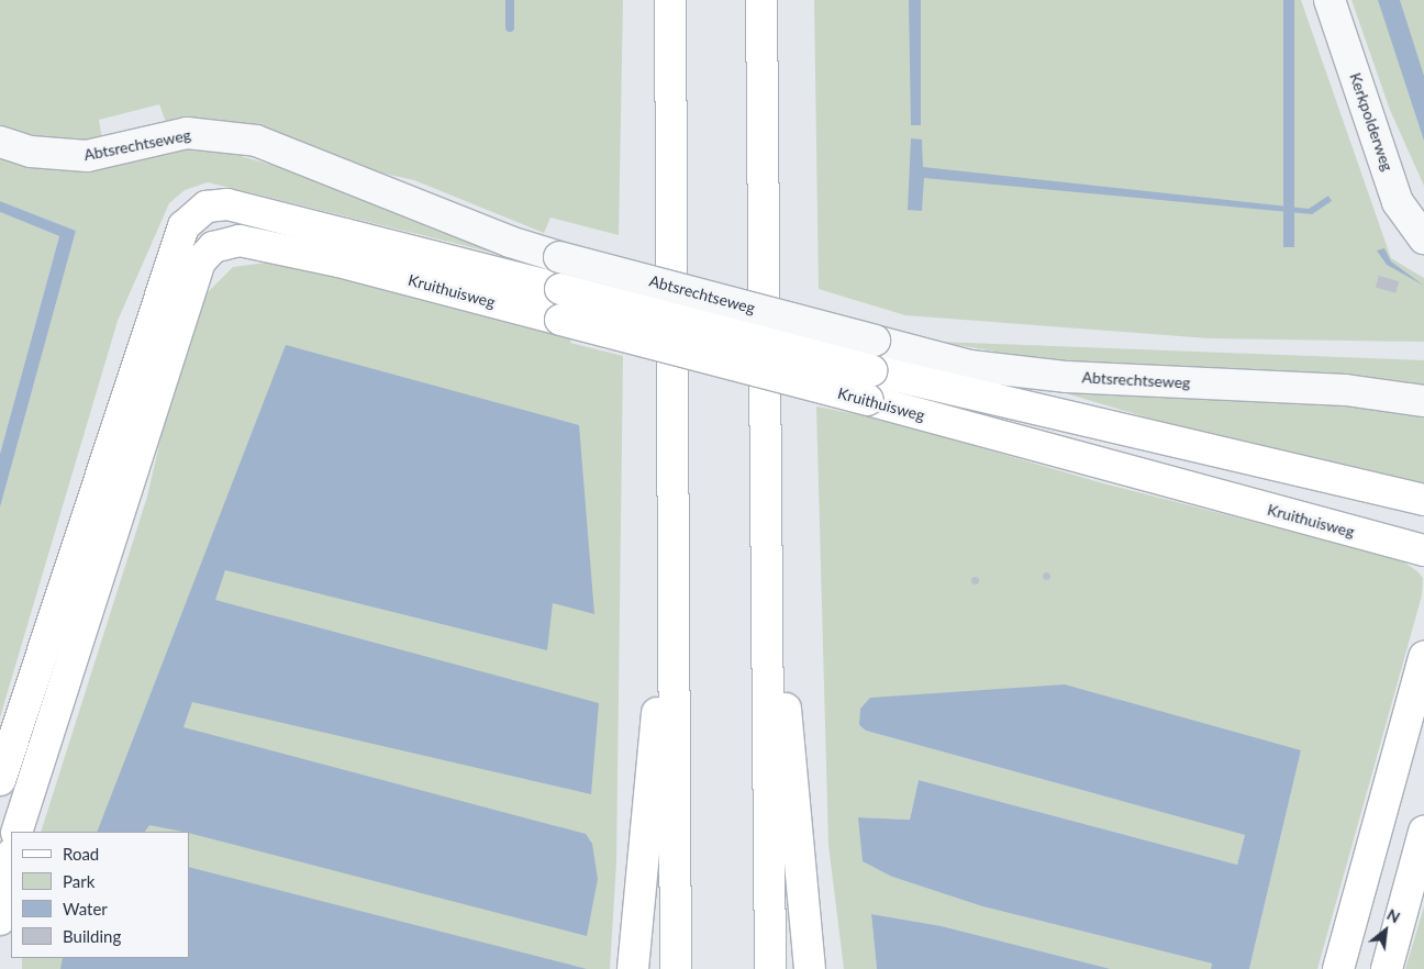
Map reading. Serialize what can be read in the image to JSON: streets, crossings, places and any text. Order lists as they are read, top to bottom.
{
  "streets": {
    "main road": ["Kruithuisweg"],
    "street": ["Kerkpolderweg", "Abtsrechtseweg"]
  },
  "crossings": [
    ["Abtsrechtseweg", "Kruithuisweg"]
  ],
  "legend": [
    "Road",
    "Park",
    "Water",
    "Building"
  ],
  "north": "top right"
}
